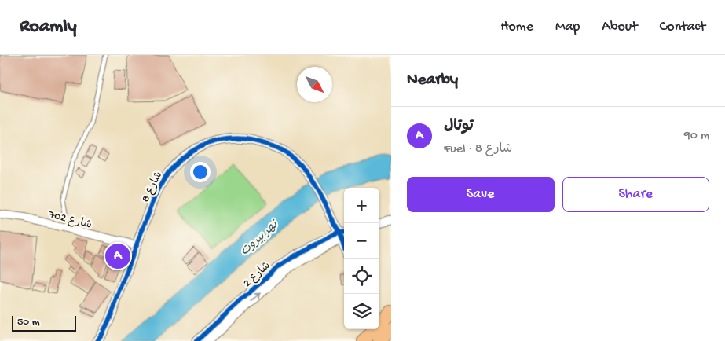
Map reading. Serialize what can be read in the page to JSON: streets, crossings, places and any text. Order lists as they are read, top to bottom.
{
  "streets": {
    "street": ["شارع 8", "شارع 702", "شارع 2"]
  },
  "crossings": [
    ["شارع 8", "شارع 702"],
    ["شارع 8", "شارع 2"]
  ],
  "water": ["نهر بيروت"],
  "scale_bar": "50 m",
  "north": "bottom right",
  "page": {
    "header": "Roamly",
    "nav": [
      "Home",
      "Map",
      "About",
      "Contact"
    ],
    "heading": "Nearby",
    "list": [
      {
        "mark": "A",
        "name": "توتال",
        "note": "Fuel · شارع 8",
        "value": "90 m"
      }
    ],
    "buttons": ["Save", "Share"],
    "map_buttons": ["+", "−"],
    "pins": "A",
    "scale": "50 m"
  }
}
